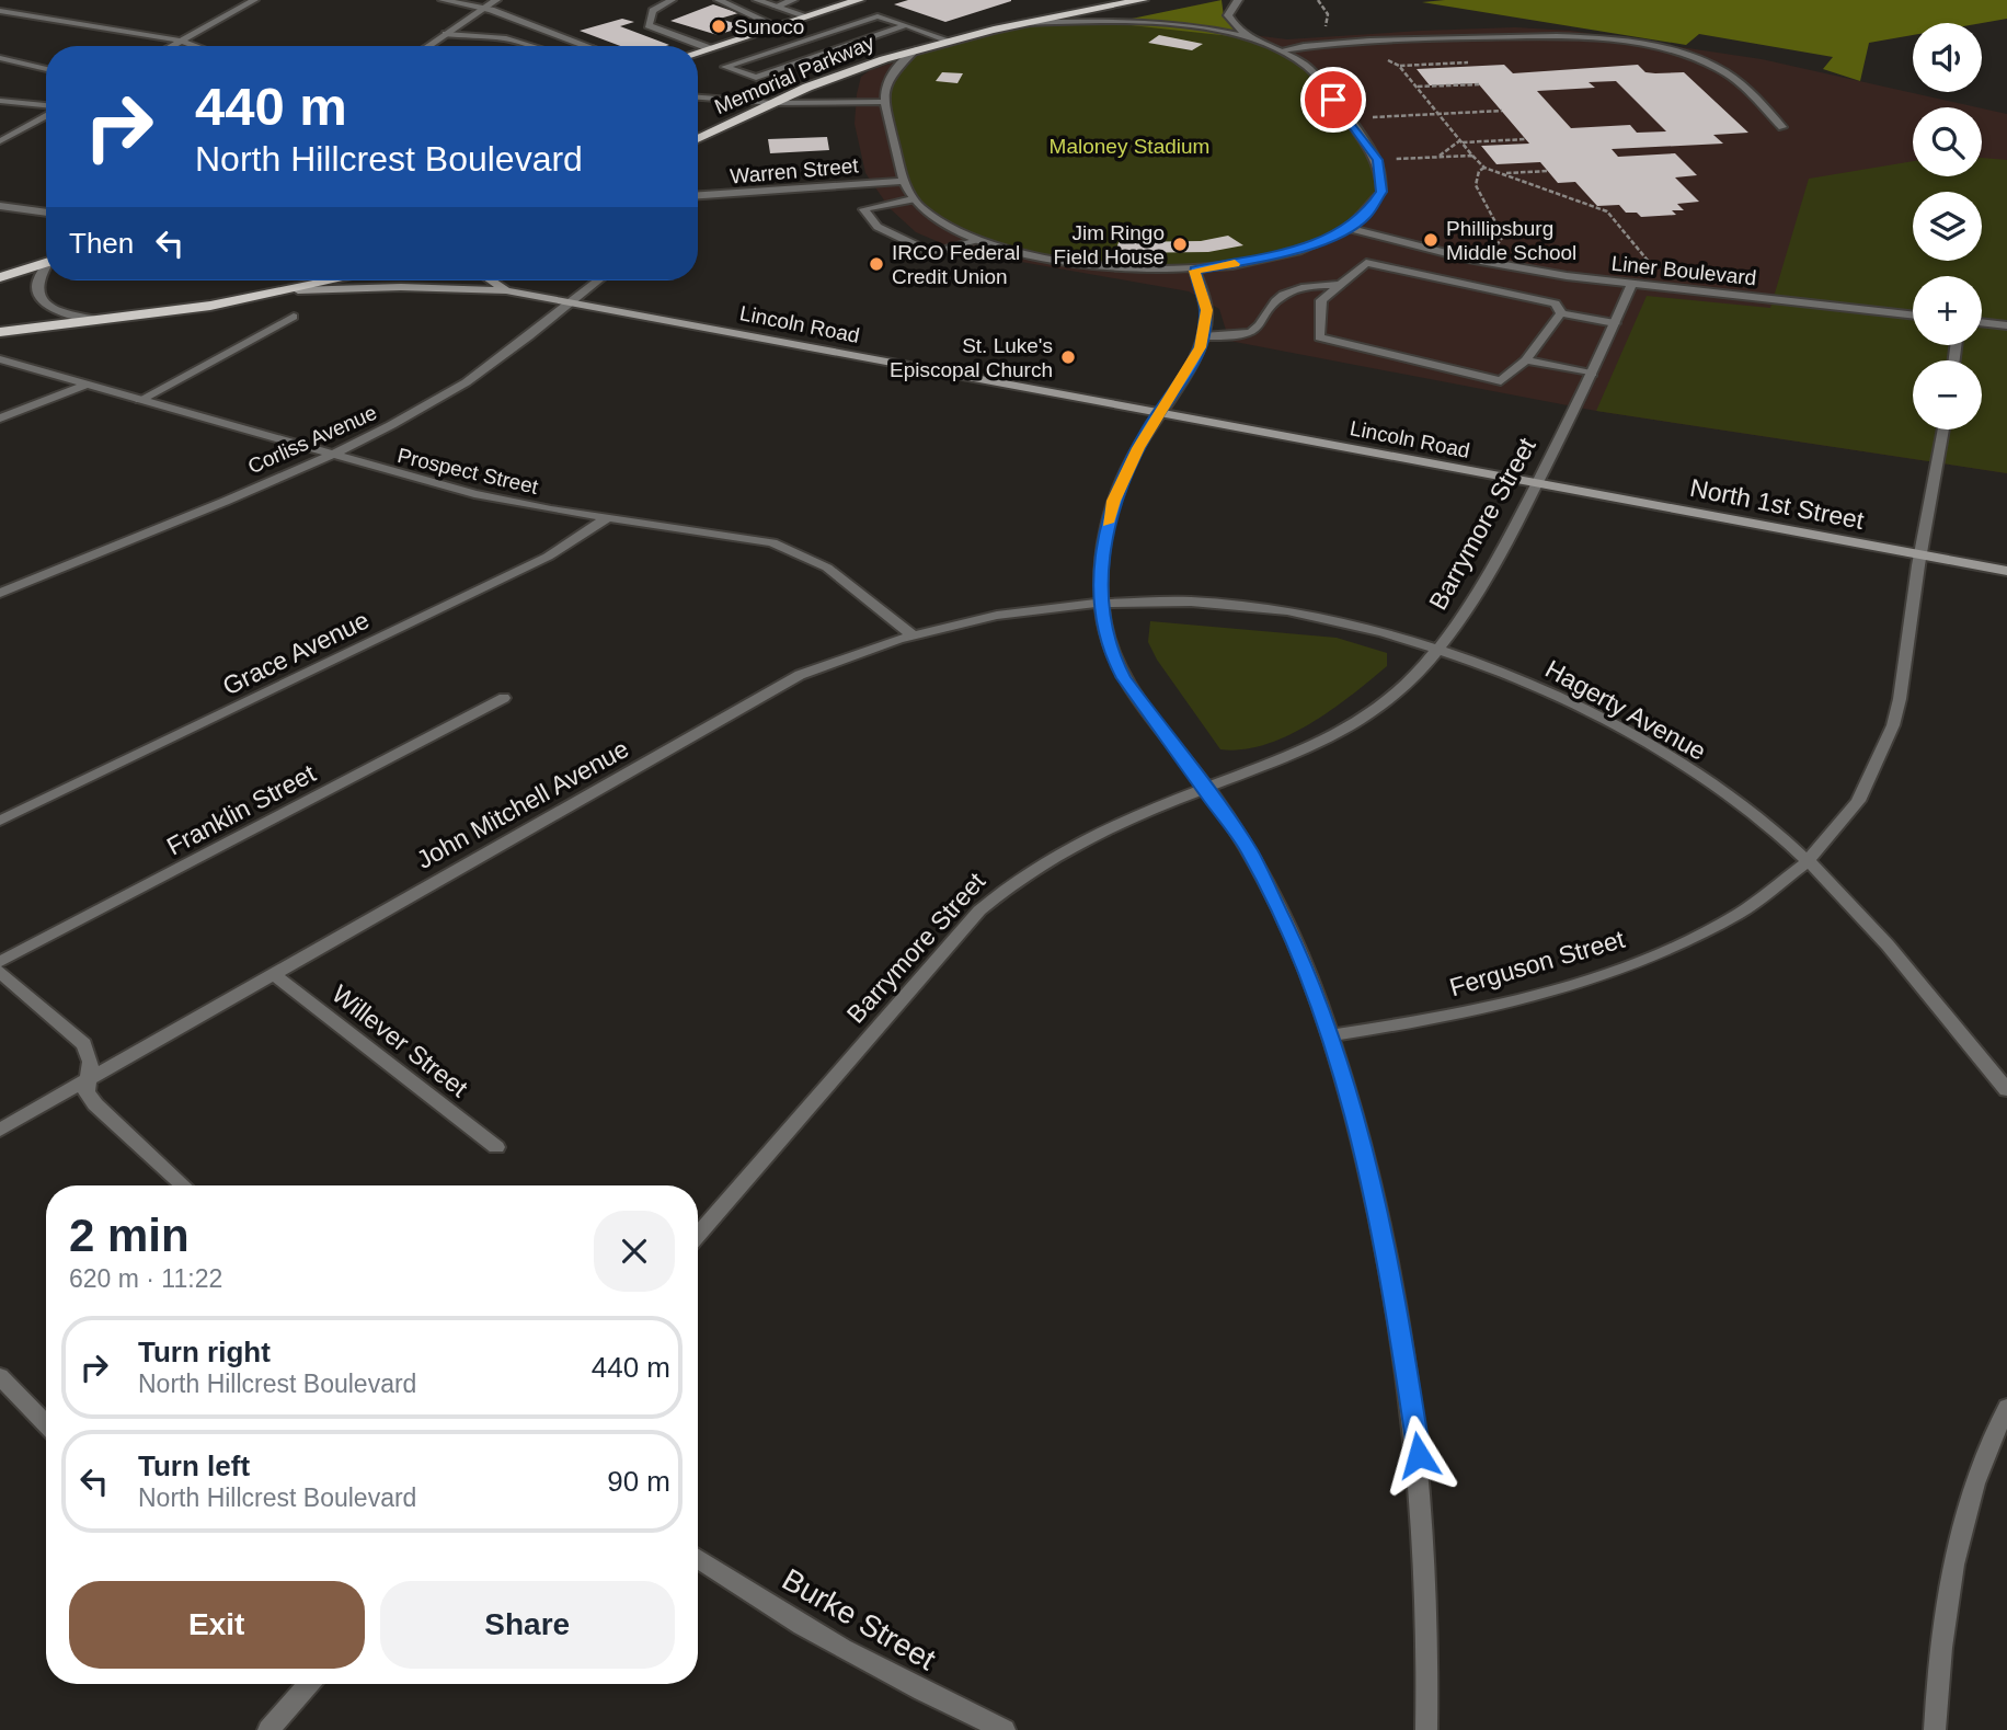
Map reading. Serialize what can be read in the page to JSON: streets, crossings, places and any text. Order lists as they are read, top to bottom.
{
  "streets": {
    "highway": ["Memorial Parkway"],
    "main road": ["Lincoln Road", "North 1st Street"],
    "street": [
      "Warren Street",
      "Liner Boulevard",
      "Corliss Avenue",
      "Prospect Street",
      "Barrymore Street",
      "Grace Avenue",
      "Hagerty Avenue",
      "John Mitchell Avenue",
      "Franklin Street",
      "Ferguson Street",
      "Willever Street",
      "Burke Street"
    ]
  },
  "crossings": [
    ["Liner Boulevard", "Barrymore Street"],
    ["Lincoln Road", "Corliss Avenue"],
    ["Lincoln Road", "North 1st Street"],
    ["Lincoln Road", "Barrymore Street"],
    ["Corliss Avenue", "Prospect Street"],
    ["Prospect Street", "Grace Avenue"],
    ["Prospect Street", "John Mitchell Avenue"],
    ["North 1st Street", "Barrymore Street"],
    ["North 1st Street", "Ferguson Street"],
    ["Barrymore Street", "Hagerty Avenue"],
    ["Hagerty Avenue", "John Mitchell Avenue"],
    ["Hagerty Avenue", "Ferguson Street"],
    ["John Mitchell Avenue", "Willever Street"]
  ],
  "parks": ["Maloney Stadium"],
  "places": [
    "Sunoco",
    "Phillipsburg Middle School",
    "Jim Ringo Field House",
    "IRCO Federal Credit Union",
    "St. Luke's Episcopal Church"
  ],
  "page": {
    "map_buttons": ["+", "−"],
    "turn": ["440 m", "North Hillcrest Boulevard"],
    "then": "Then",
    "heading": ["2 min", "620 m · 11:22"],
    "list": [
      {
        "name": "Turn right",
        "note": "North Hillcrest Boulevard",
        "value": "440 m"
      },
      {
        "name": "Turn left",
        "note": "North Hillcrest Boulevard",
        "value": "90 m"
      }
    ],
    "buttons": ["Exit", "Share"]
  }
}
